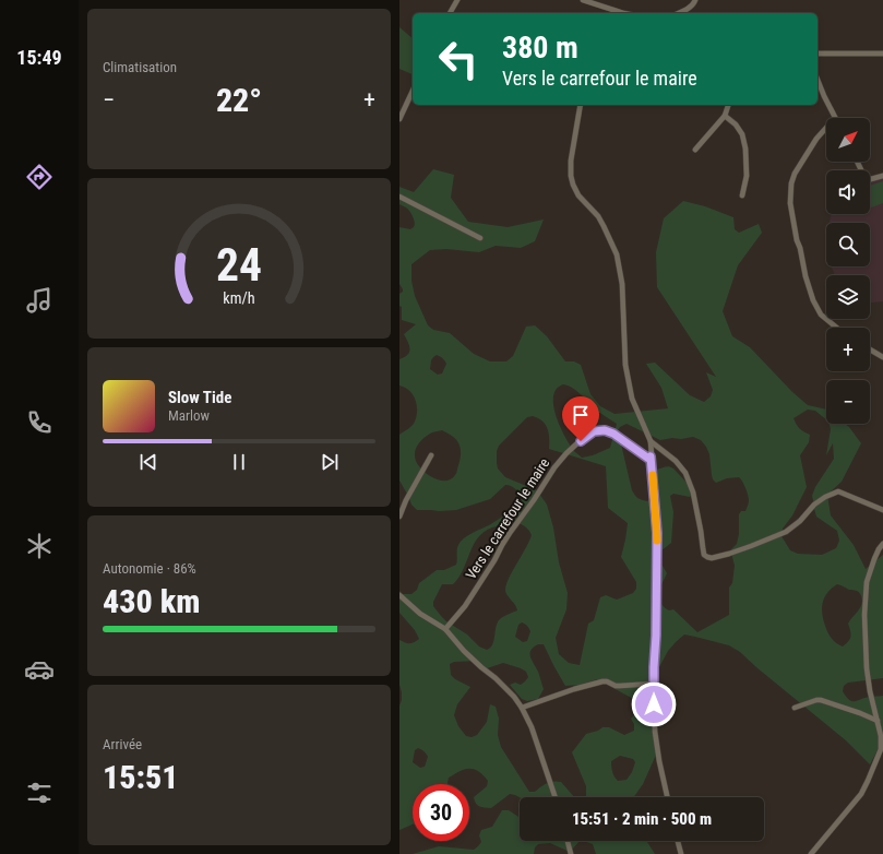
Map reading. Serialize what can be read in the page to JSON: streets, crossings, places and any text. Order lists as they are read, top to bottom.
{
  "streets": {
    "street": ["Vers le carrefour le maire"]
  },
  "north": "top right",
  "page": {
    "tabs": "15:49",
    "tile": [
      "Climatisation",
      ["Autonomie · 86%", "430 km"],
      ["Arrivée", "15:51"]
    ],
    "turn": ["380 m", "Vers le carrefour le maire"],
    "heat": ["−", "22°", "+"],
    "map_buttons": ["+", "−"],
    "song": ["Slow Tide", "Marlow"],
    "limit": "30",
    "trip": "15:51 · 2 min · 500 m",
    "gauge": ["24", "km/h"]
  }
}
